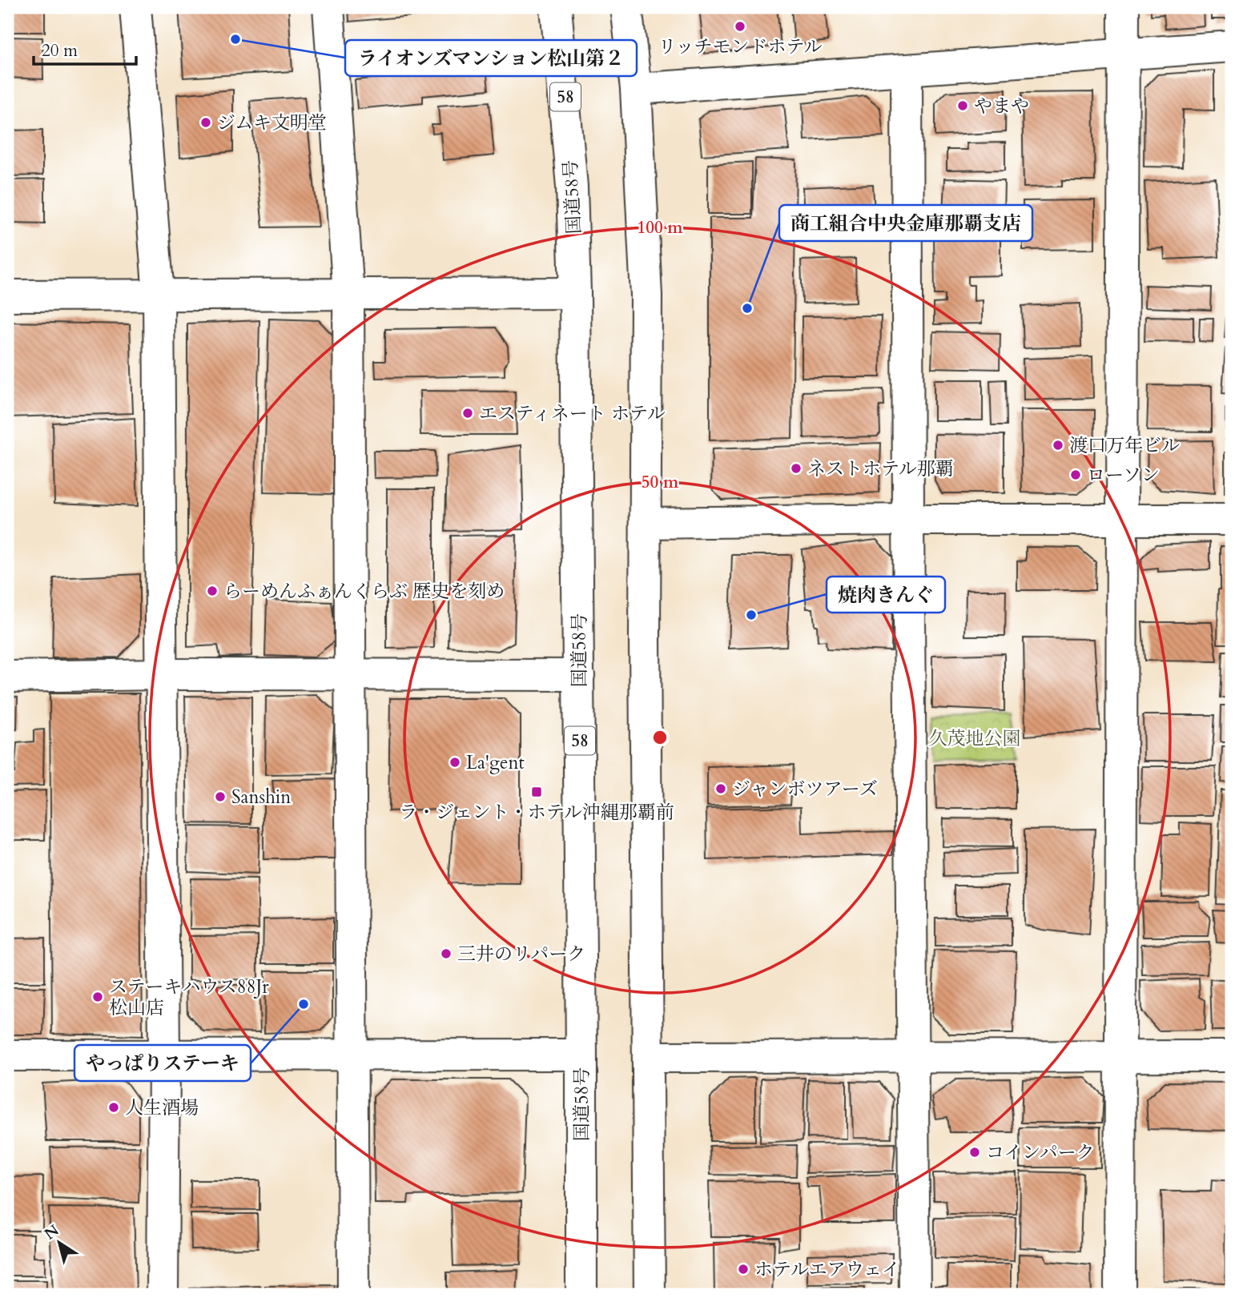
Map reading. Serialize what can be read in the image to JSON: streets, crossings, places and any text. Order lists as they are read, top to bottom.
{
  "streets": {
    "main road": ["58", "国道58号"]
  },
  "parks": ["久茂地公園"],
  "places": {
    "other": [
      "リッチモンドホテル",
      "ライオンズマンション松山第２",
      "やまや",
      "ジムキ文明堂",
      "商工組合中央金庫那覇支店",
      "エスティネート ホテル",
      "渡口万年ビル",
      "ネストホテル那覇",
      "ローソン",
      "らーめんふぁんくらぶ 歴史を刻め",
      "焼肉きんぐ",
      "La'gent",
      "ジャンボツアーズ",
      "Sanshin",
      "三井のリパーク",
      "ステーキハウス88Jr 松山店",
      "やっぱりステーキ",
      "人生酒場",
      "コインパーク",
      "ホテルエアウェイ"
    ],
    "transit": ["ラ・ジェント・ホテル沖縄那覇前"]
  },
  "scale_bar": "20 m",
  "north": "top left",
  "rings": ["100 m", "50 m"]
}
